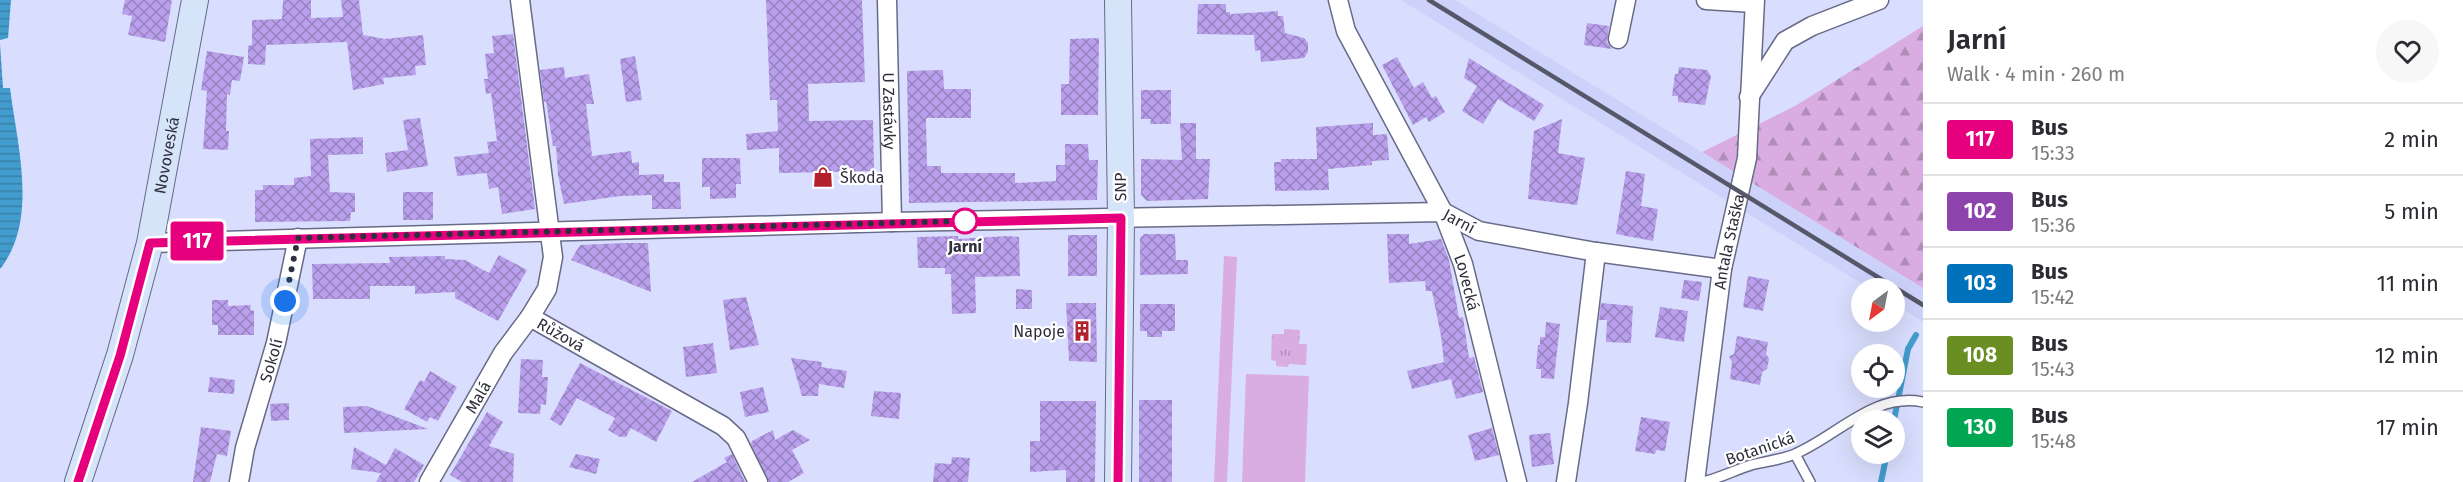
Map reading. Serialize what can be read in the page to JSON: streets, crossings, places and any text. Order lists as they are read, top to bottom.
{
  "streets": {
    "street": [
      "U Zastávky",
      "Novoveská",
      "SNP",
      "Jarní",
      "Antala Staška",
      "Lovecká",
      "Růžová",
      "Sokolí",
      "Malá"
    ],
    "lane": ["Botanická"]
  },
  "crossings": [
    ["U Zastávky", "Jarní"],
    ["Novoveská", "Jarní"],
    ["SNP", "Jarní"],
    ["Jarní", "Antala Staška"],
    ["Jarní", "Lovecká"],
    ["Jarní", "Růžová"],
    ["Jarní", "Sokolí"],
    ["Růžová", "Malá"]
  ],
  "places": {
    "shop": ["Škoda"],
    "other": ["Jarní"],
    "building": ["Napoje"]
  },
  "lines": ["bus line 117"],
  "north": "bottom left",
  "page": {
    "on_map": "117",
    "heading": ["Jarní", "Walk · 4 min · 260 m"],
    "list": [
      {
        "mark": "117",
        "name": "Bus",
        "note": "15:33",
        "value": "2 min"
      },
      {
        "mark": "102",
        "name": "Bus",
        "note": "15:36",
        "value": "5 min"
      },
      {
        "mark": "103",
        "name": "Bus",
        "note": "15:42",
        "value": "11 min"
      },
      {
        "mark": "108",
        "name": "Bus",
        "note": "15:43",
        "value": "12 min"
      },
      {
        "mark": "130",
        "name": "Bus",
        "note": "15:48",
        "value": "17 min"
      }
    ]
  }
}
